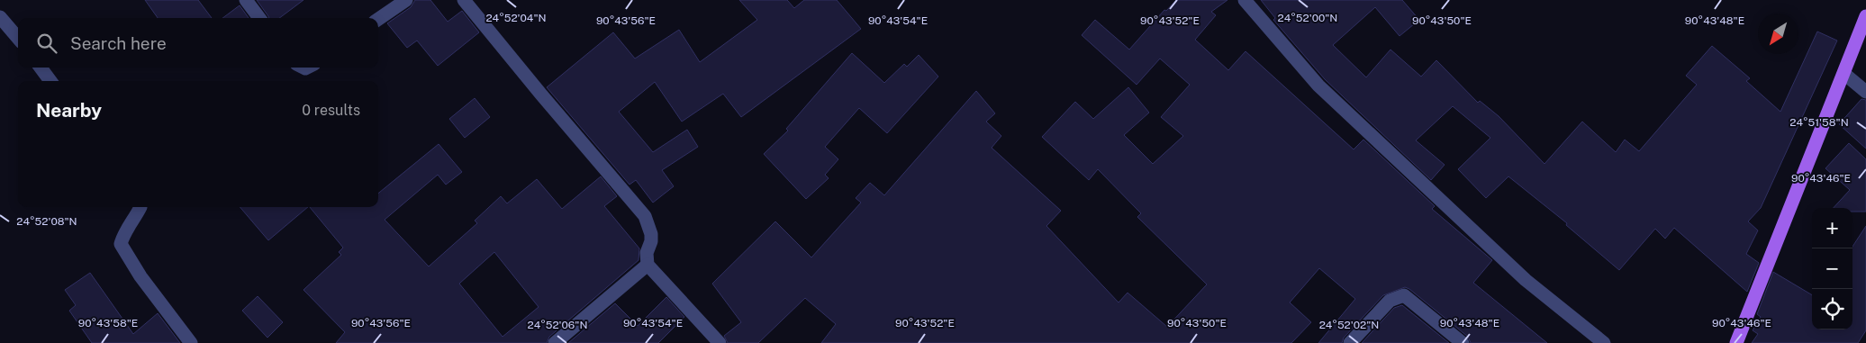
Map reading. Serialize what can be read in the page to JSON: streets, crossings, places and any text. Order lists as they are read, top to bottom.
{
  "north": "bottom left",
  "page": {
    "search": "Search here",
    "heading": ["Nearby", "0 results"],
    "map_buttons": ["+", "−"]
  },
  "coordinates": [
    "24°52'00\"N",
    "24°52'04\"N",
    "90°43'56\"E",
    "90°43'54\"E",
    "90°43'52\"E",
    "90°43'50\"E",
    "90°43'48\"E",
    "24°51'58\"N",
    "90°43'46\"E",
    "24°52'08\"N",
    "90°43'58\"E",
    "24°52'06\"N",
    "24°52'02\"N"
  ]
}
